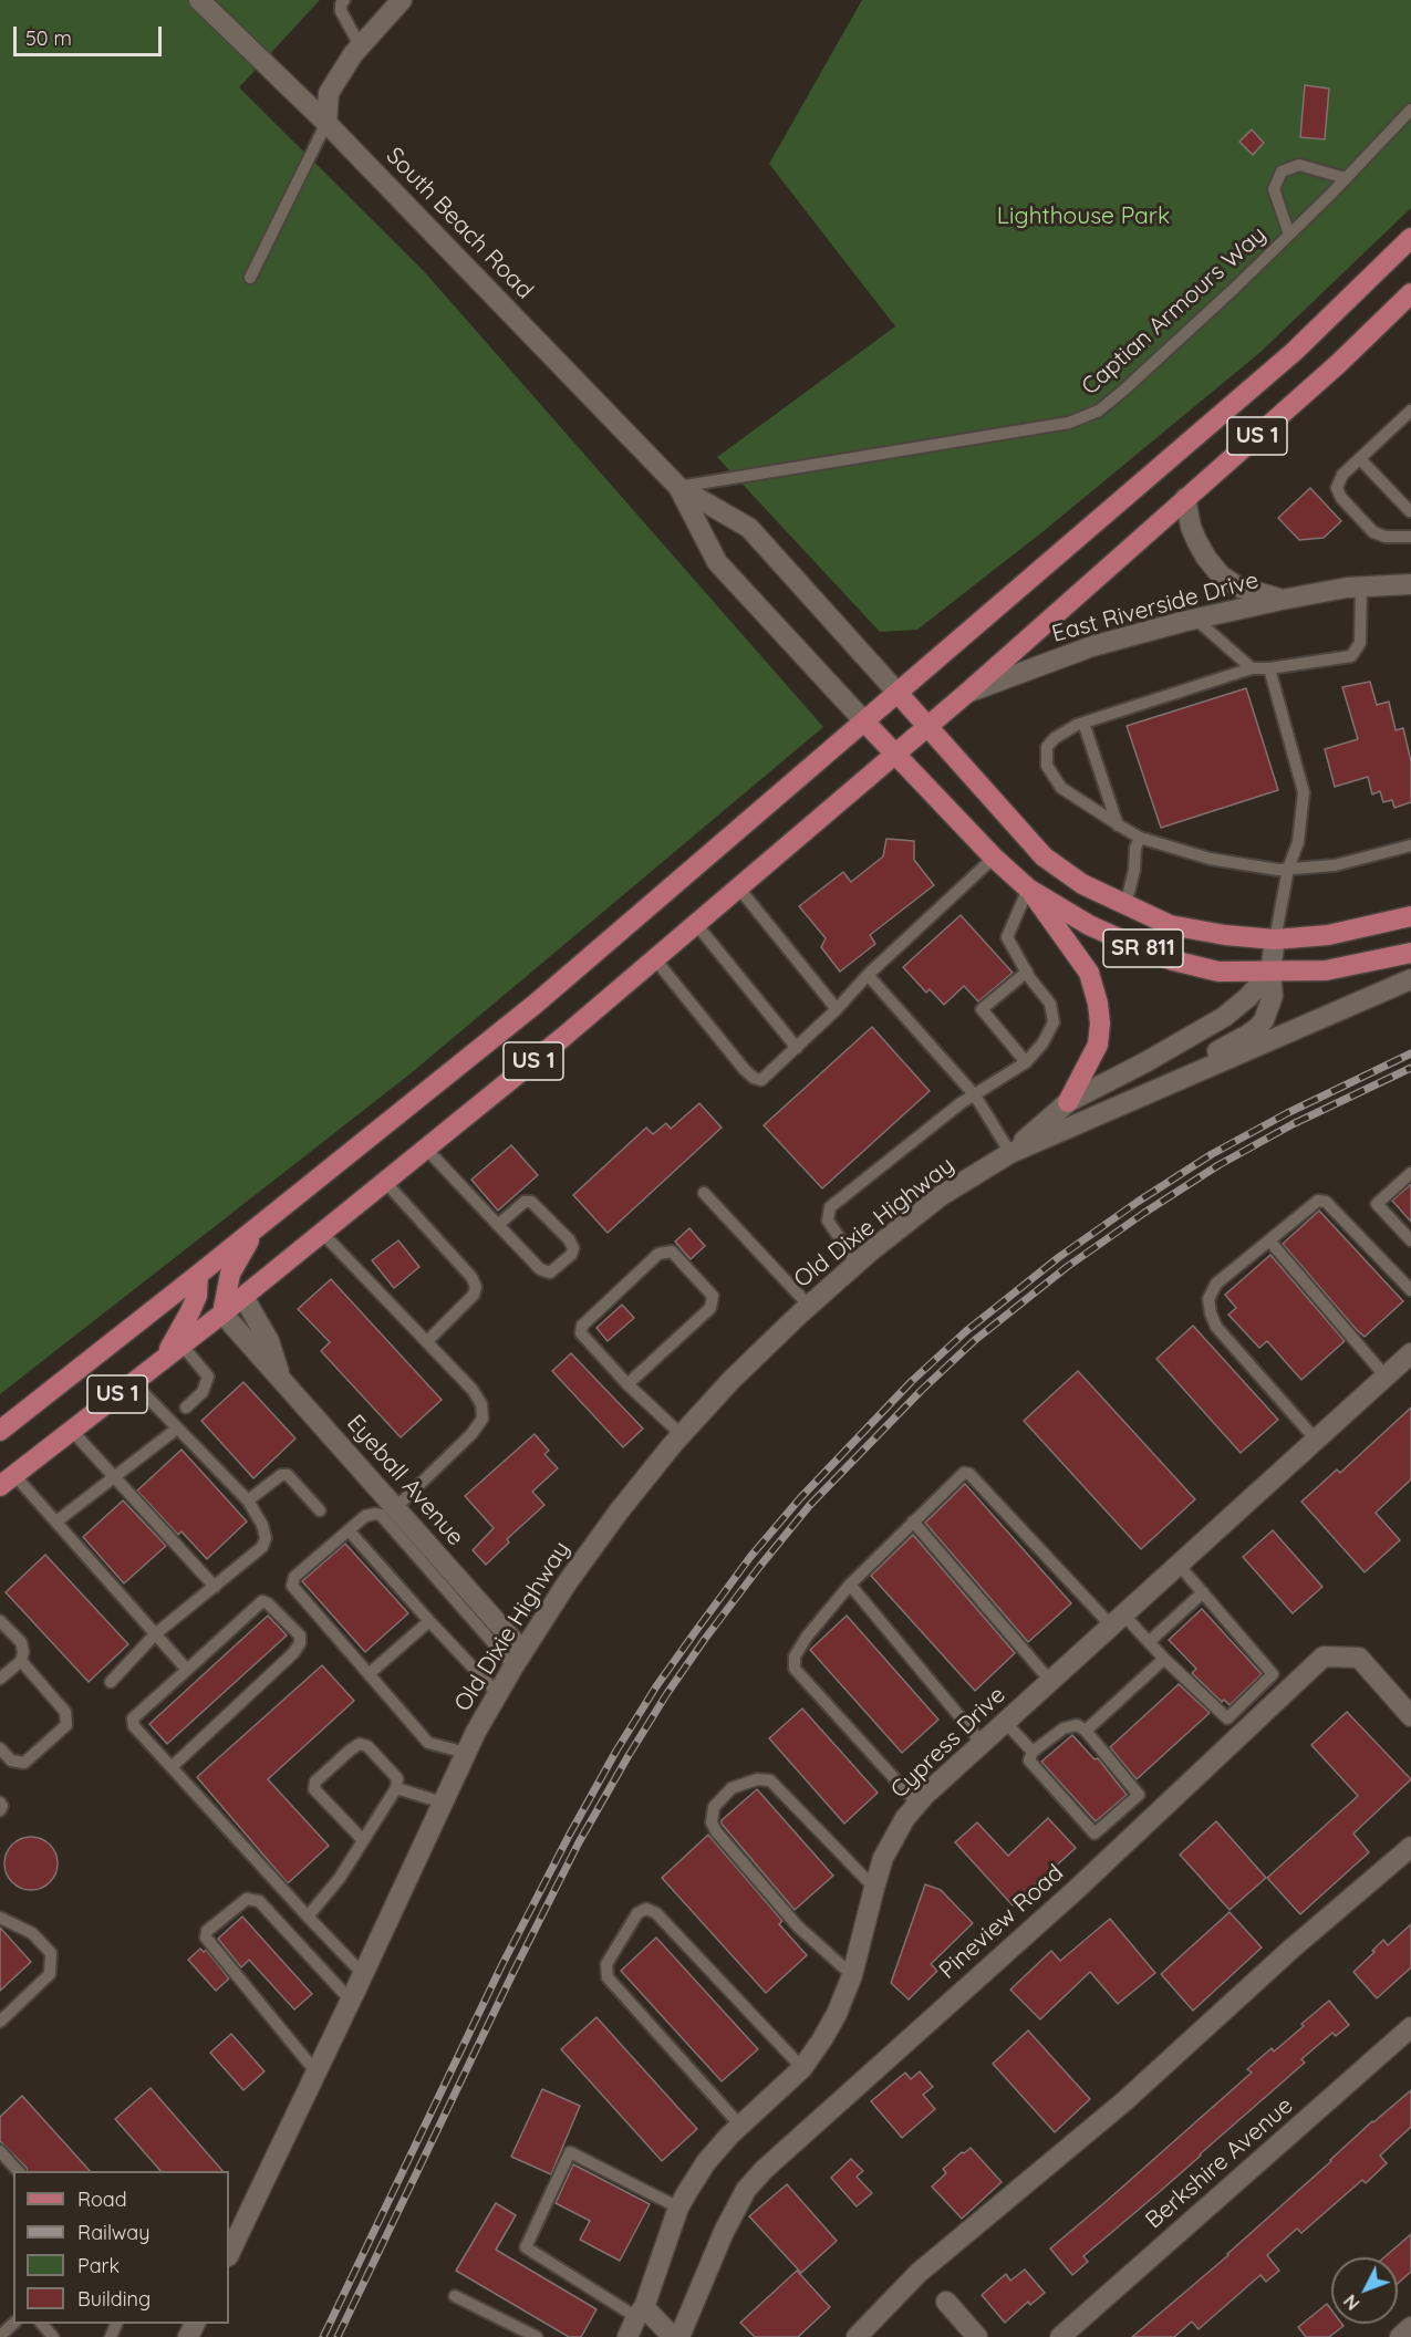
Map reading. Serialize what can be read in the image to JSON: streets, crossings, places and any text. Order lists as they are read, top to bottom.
{
  "streets": {
    "main road": ["US 1", "SR 811"],
    "street": [
      "South Beach Road",
      "East Riverside Drive",
      "Old Dixie Highway",
      "Eyeball Avenue",
      "Cypress Drive",
      "Pineview Road",
      "Berkshire Avenue"
    ],
    "lane": ["Captian Armours Way"]
  },
  "crossings": [
    ["South Beach Road", "Captian Armours Way"],
    ["South Beach Road", "US 1"],
    ["South Beach Road", "SR 811"],
    ["US 1", "East Riverside Drive"],
    ["US 1", "SR 811"],
    ["US 1", "Eyeball Avenue"],
    ["SR 811", "Old Dixie Highway"],
    ["Old Dixie Highway", "Eyeball Avenue"]
  ],
  "parks": ["Lighthouse Park"],
  "legend": [
    "Road",
    "Railway",
    "Park",
    "Building"
  ],
  "scale_bar": "50 m",
  "north": "bottom left"
}
